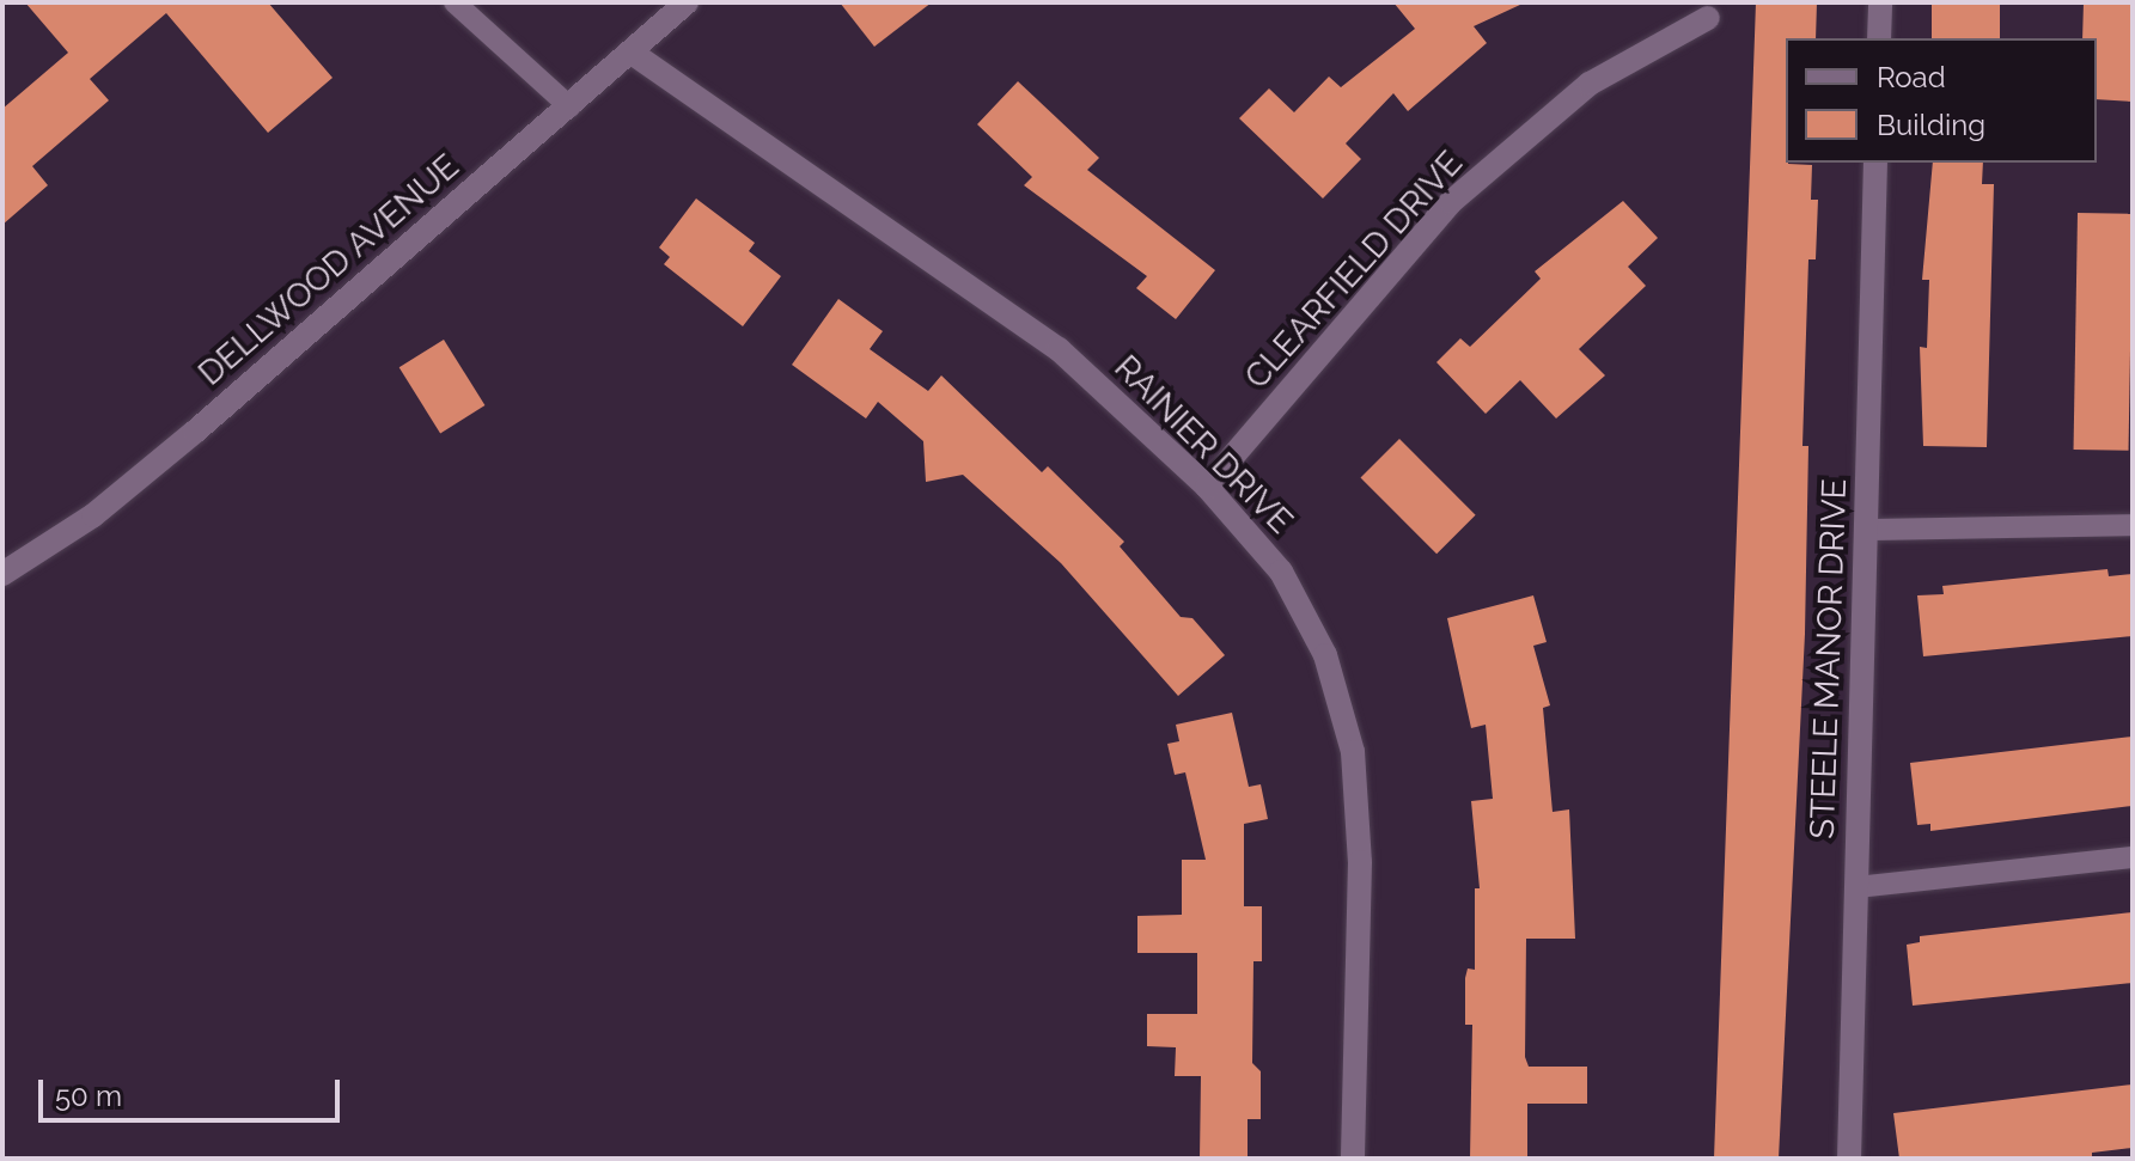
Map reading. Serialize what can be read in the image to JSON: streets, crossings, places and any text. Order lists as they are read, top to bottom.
{
  "streets": {
    "street": [
      "DELLWOOD AVENUE",
      "CLEARFIELD DRIVE",
      "RAINIER DRIVE",
      "STEELE MANOR DRIVE"
    ]
  },
  "crossings": [
    ["DELLWOOD AVENUE", "RAINIER DRIVE"],
    ["CLEARFIELD DRIVE", "RAINIER DRIVE"]
  ],
  "legend": ["Road", "Building"],
  "scale_bar": "50 m"
}
